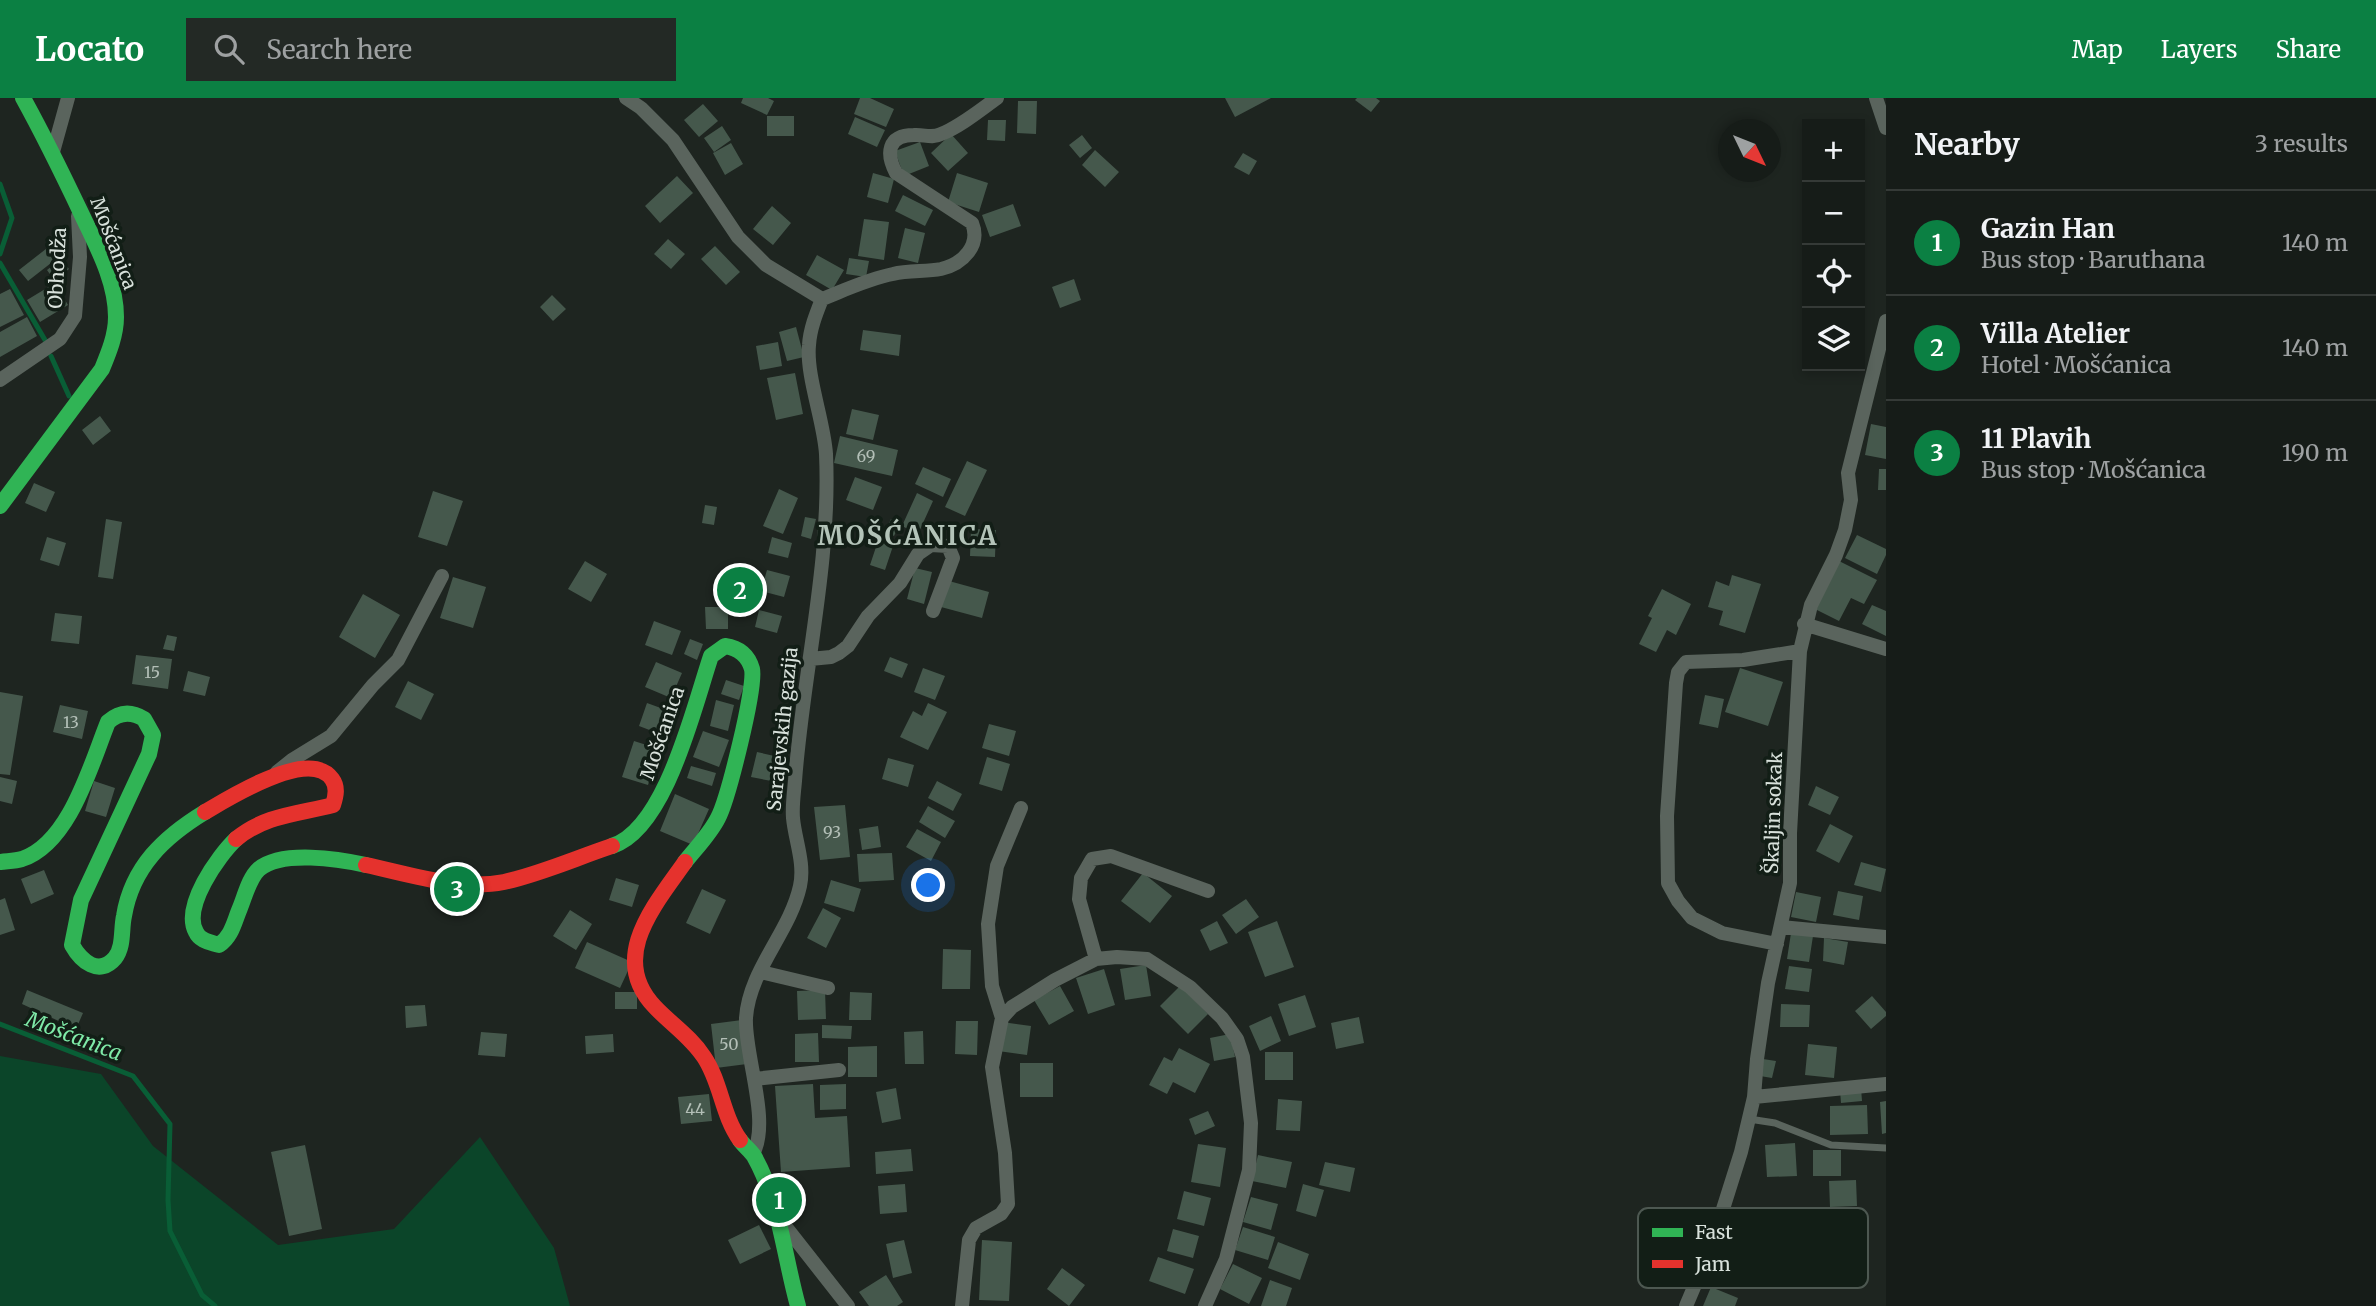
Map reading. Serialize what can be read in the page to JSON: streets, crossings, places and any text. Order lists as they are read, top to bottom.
{
  "streets": {
    "main road": ["Mošćanica"],
    "street": ["Obhodža", "Sarajevskih gazija", "Škaljin sokak"]
  },
  "crossings": [
    ["Mošćanica", "Obhodža"],
    ["Mošćanica", "Sarajevskih gazija"]
  ],
  "districts": ["MOŠĆANICA"],
  "water": ["Mošćanica"],
  "house_numbers": [
    "69",
    "15",
    "13",
    "93",
    "50",
    "44"
  ],
  "legend": ["Fast", "Jam"],
  "north": "bottom right",
  "page": {
    "header": "Locato",
    "search": "Search here",
    "nav": ["Map", "Layers", "Share"],
    "heading": ["Nearby", "3 results"],
    "map_buttons": ["+", "−"],
    "list": [
      {
        "mark": "1",
        "name": "Gazin Han",
        "note": "Bus stop · Baruthana",
        "value": "140 m"
      },
      {
        "mark": "2",
        "name": "Villa Atelier",
        "note": "Hotel · Mošćanica",
        "value": "140 m"
      },
      {
        "mark": "3",
        "name": "11 Plavih",
        "note": "Bus stop · Mošćanica",
        "value": "190 m"
      }
    ],
    "pins": ["2", "3", "1"]
  }
}
